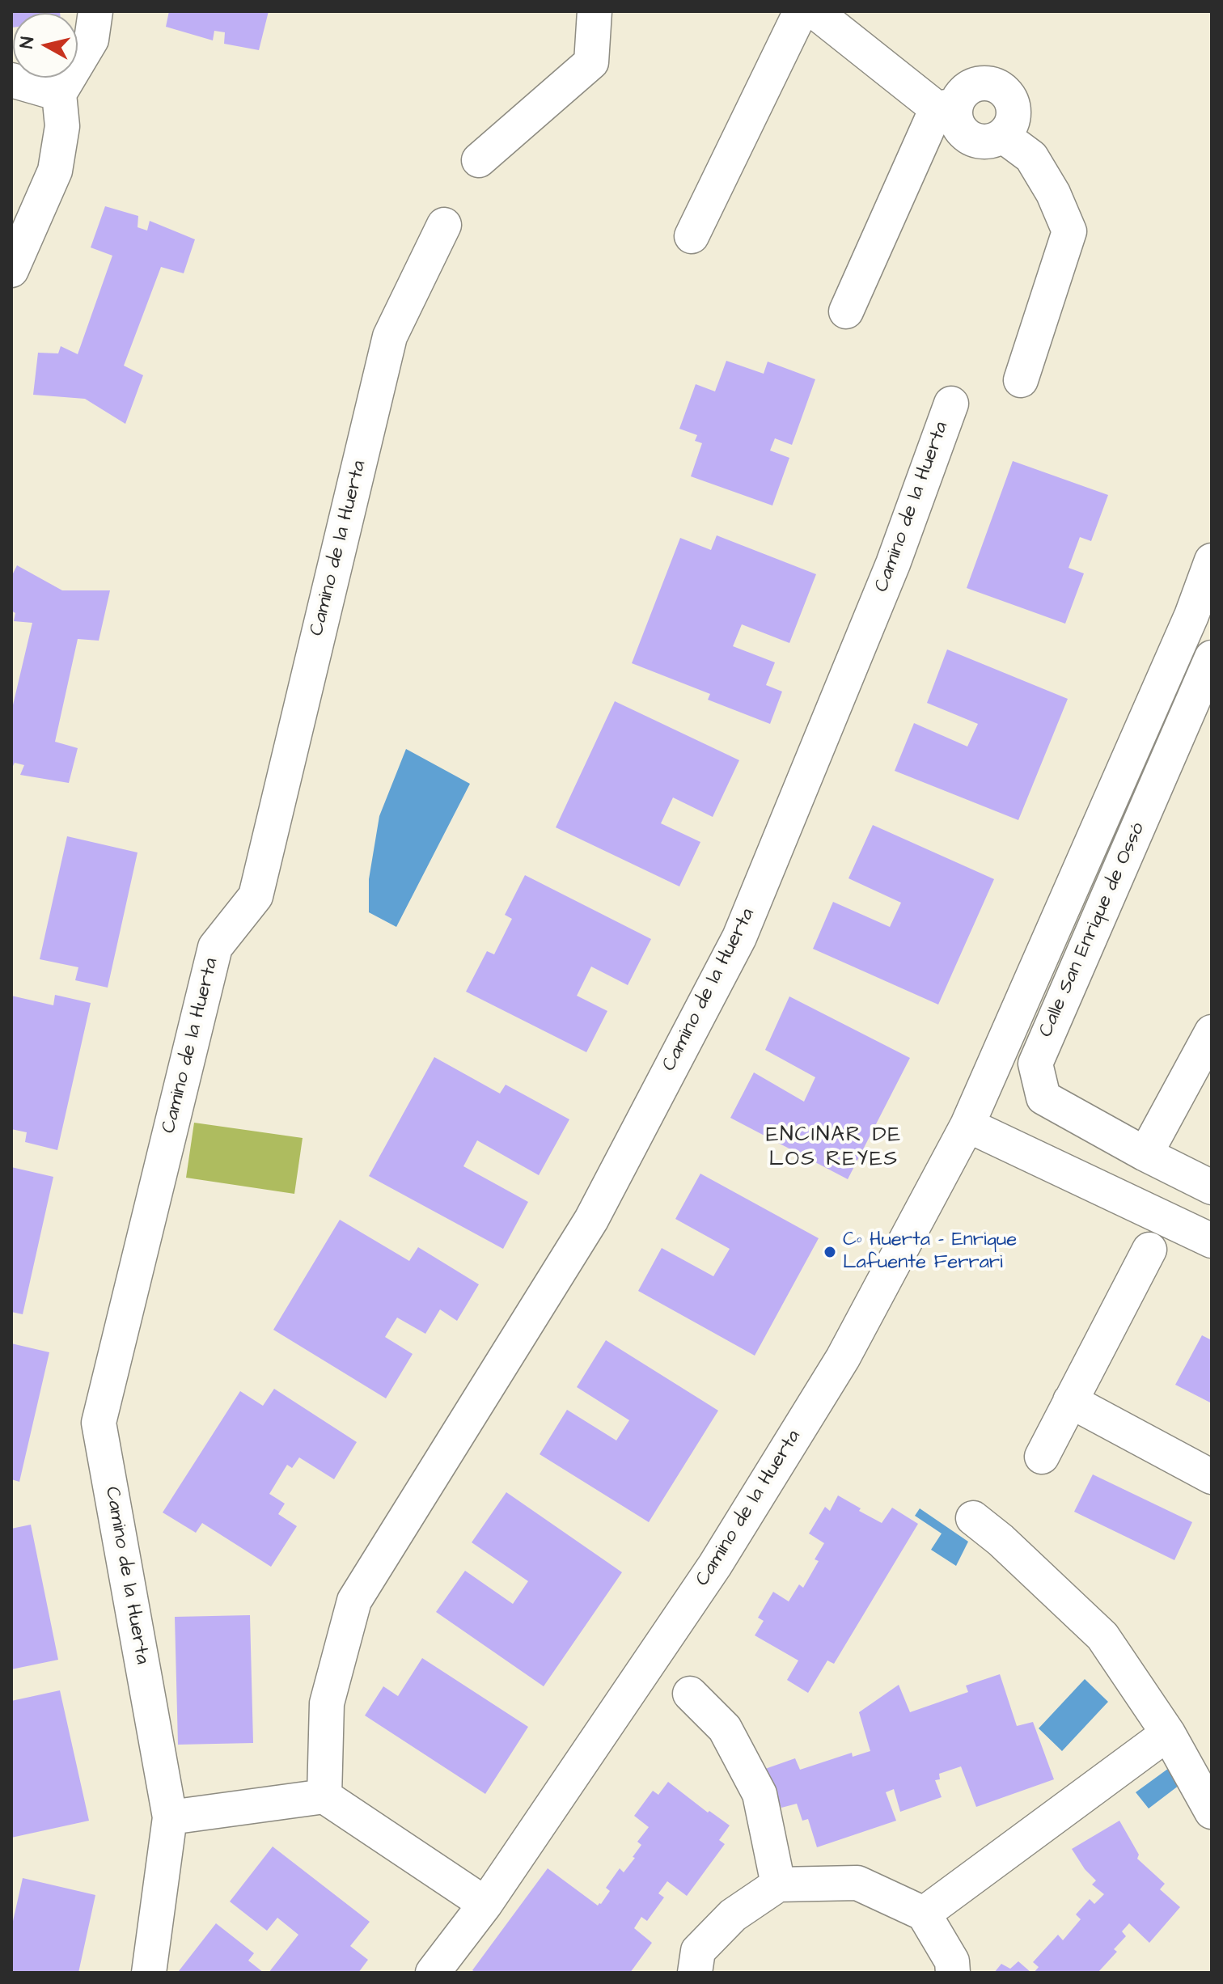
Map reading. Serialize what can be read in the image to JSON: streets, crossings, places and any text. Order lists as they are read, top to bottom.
{
  "streets": {
    "street": ["Camino de la Huerta", "Calle San Enrique de Ossó"]
  },
  "districts": ["ENCINAR DE LOS REYES"],
  "places": ["Cº Huerta - Enrique Lafuente Ferrari"],
  "north": "left"
}
